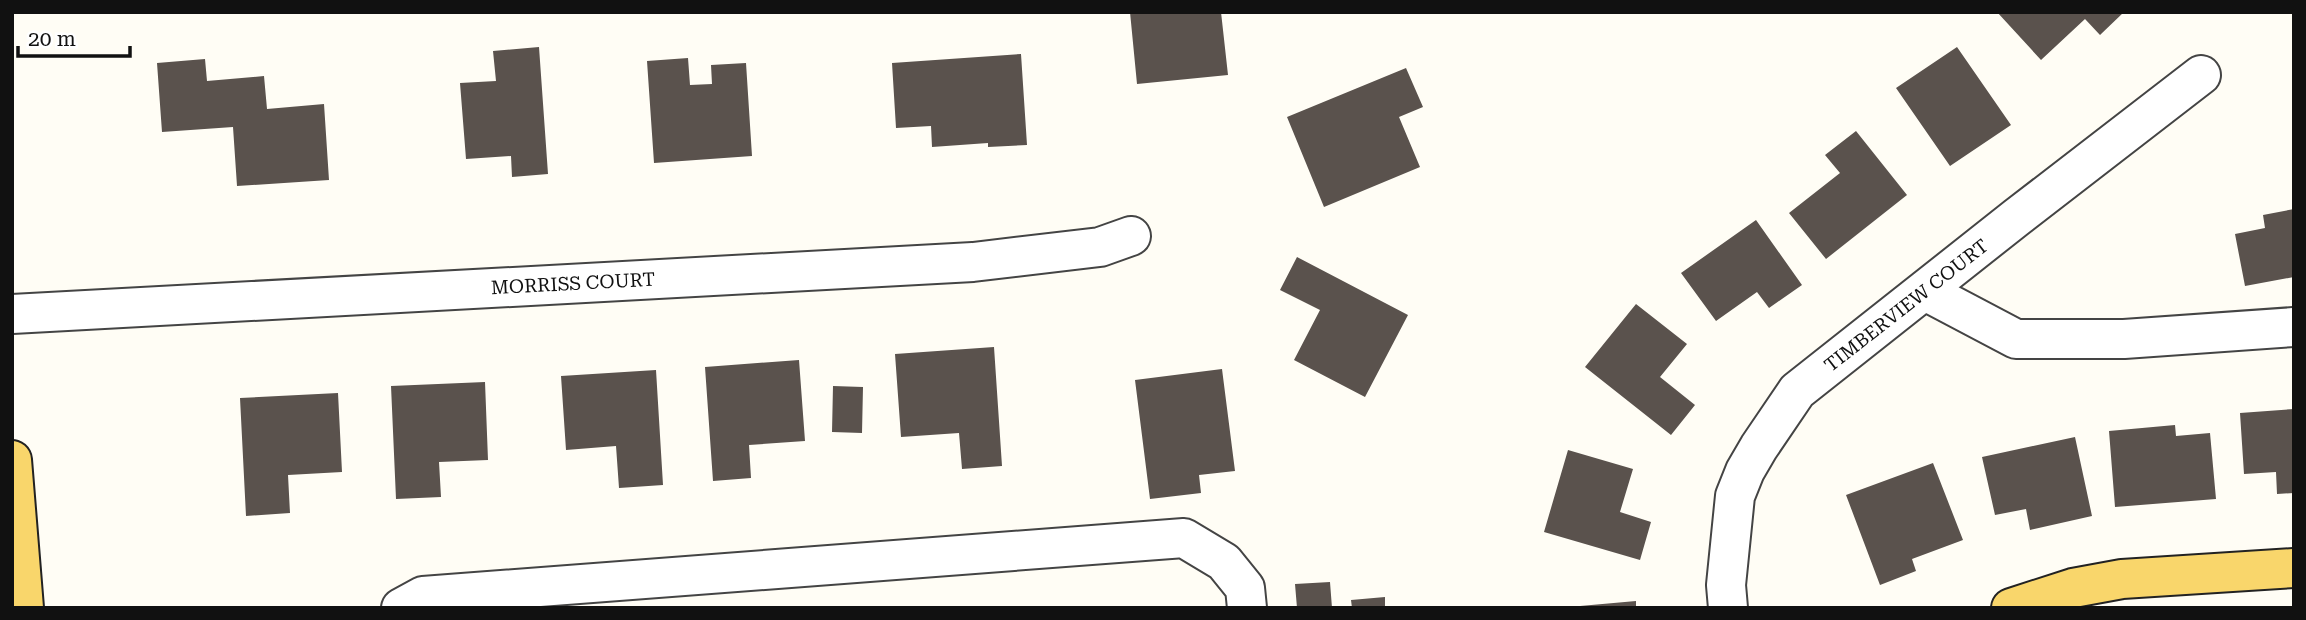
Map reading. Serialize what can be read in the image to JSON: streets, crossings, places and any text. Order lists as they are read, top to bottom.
{
  "streets": {
    "street": ["MORRISS COURT", "TIMBERVIEW COURT"]
  },
  "scale_bar": "20 m"
}
